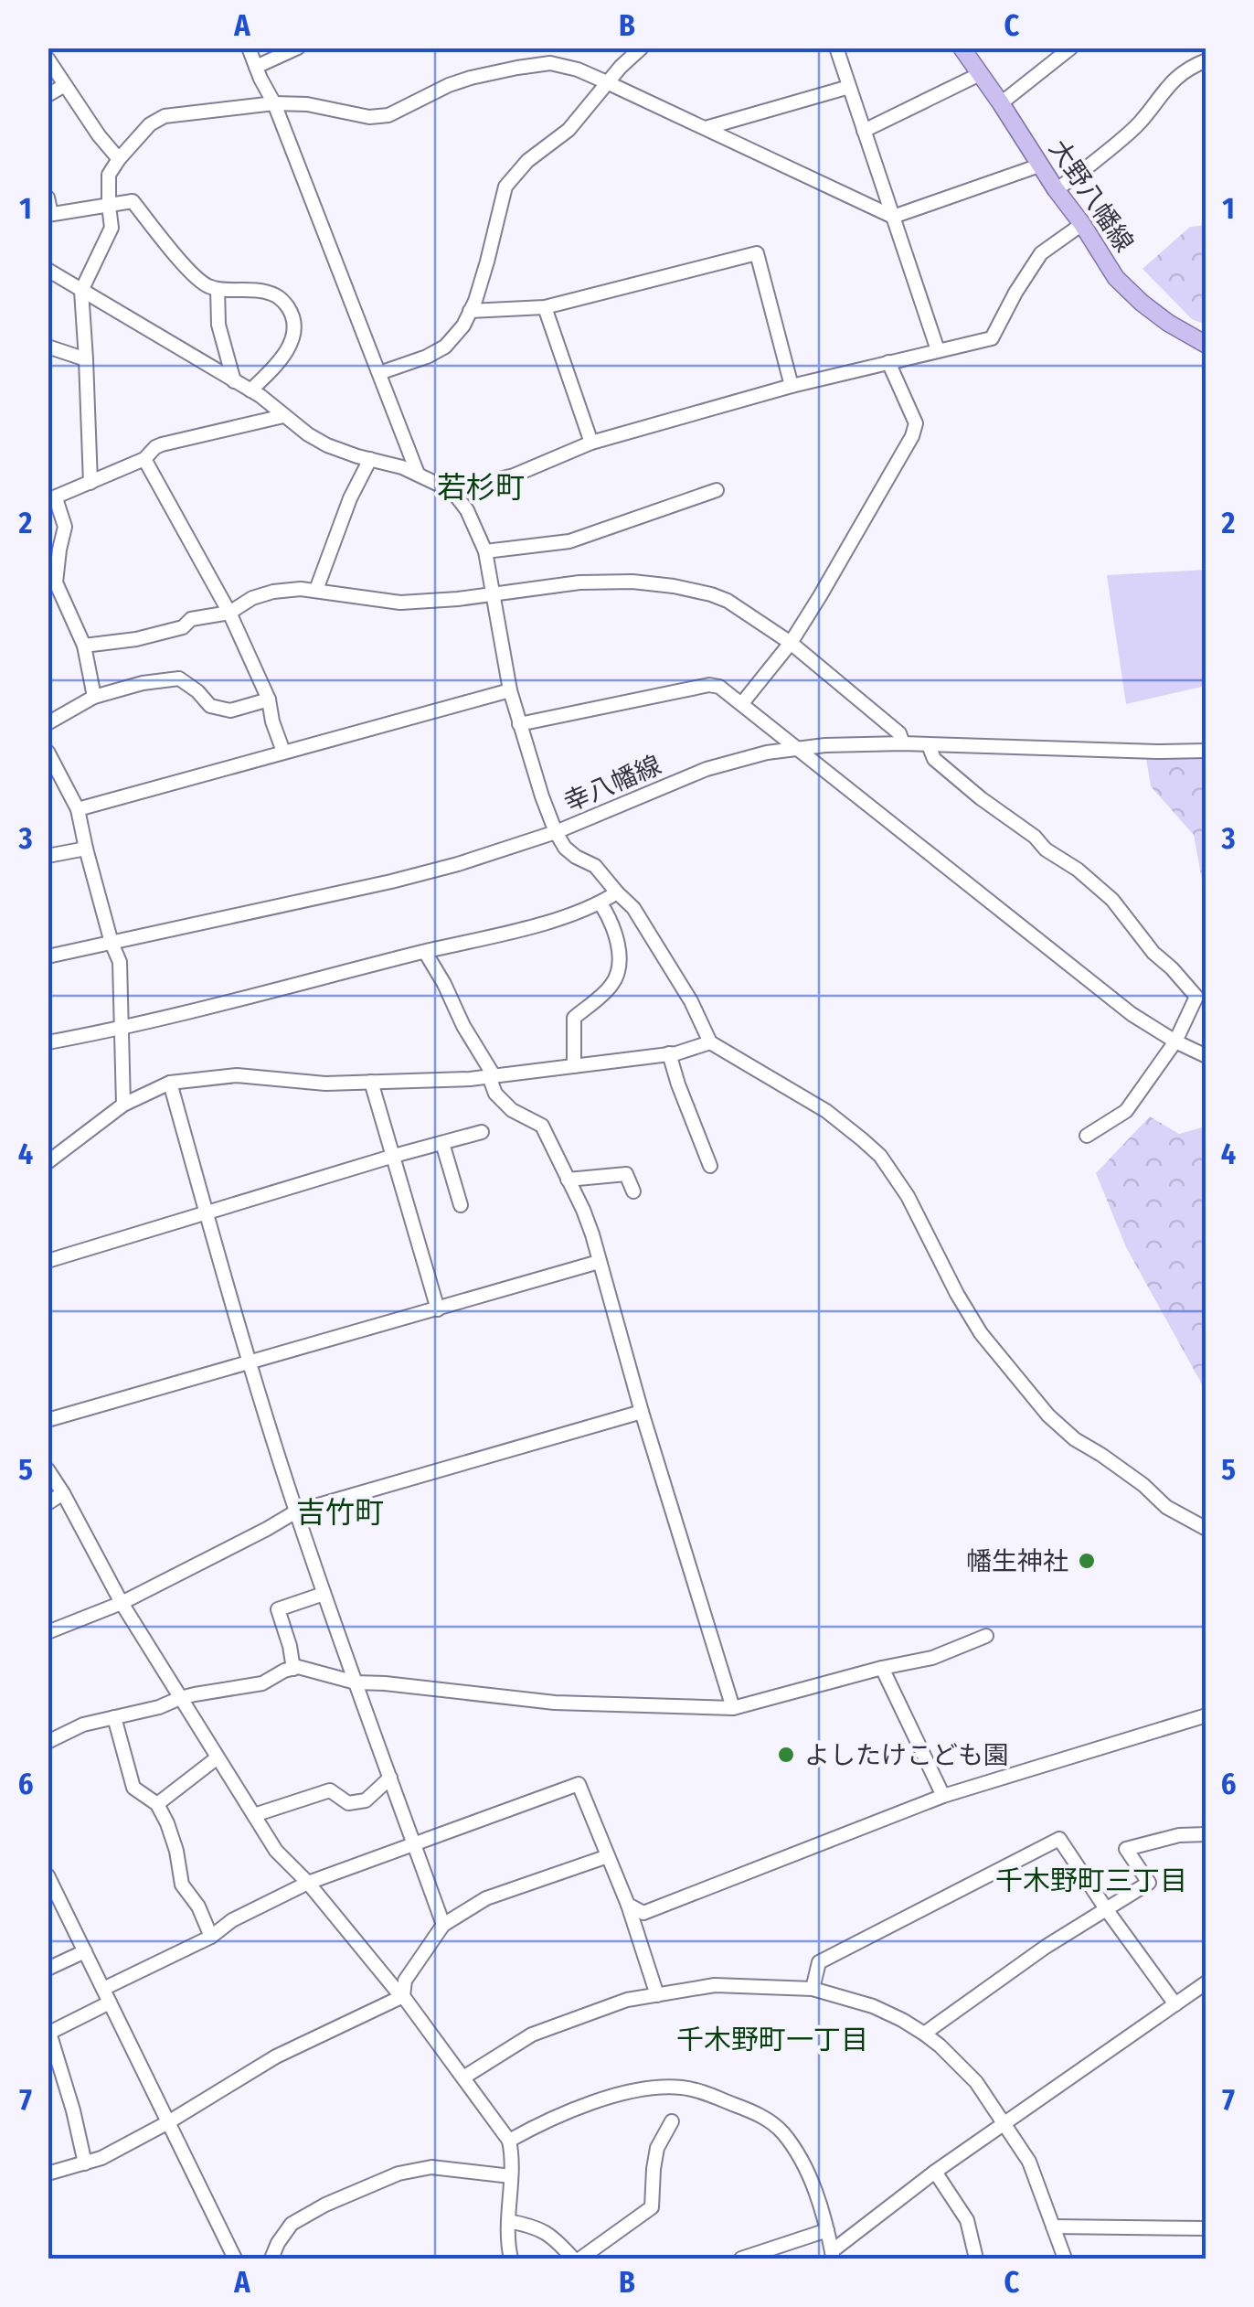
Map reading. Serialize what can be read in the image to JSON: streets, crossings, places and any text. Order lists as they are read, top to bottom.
{
  "streets": {
    "main road": ["大野八幡線"],
    "street": ["幸八幡線"]
  },
  "districts": [
    "若杉町",
    "吉竹町",
    "千木野町三丁目",
    "千木野町一丁目"
  ],
  "places": ["幡生神社", "よしたけこども園"],
  "grid": {
    "columns": ["A", "B", "C"],
    "rows": [
      "1",
      "2",
      "3",
      "4",
      "5",
      "6",
      "7"
    ]
  }
}
